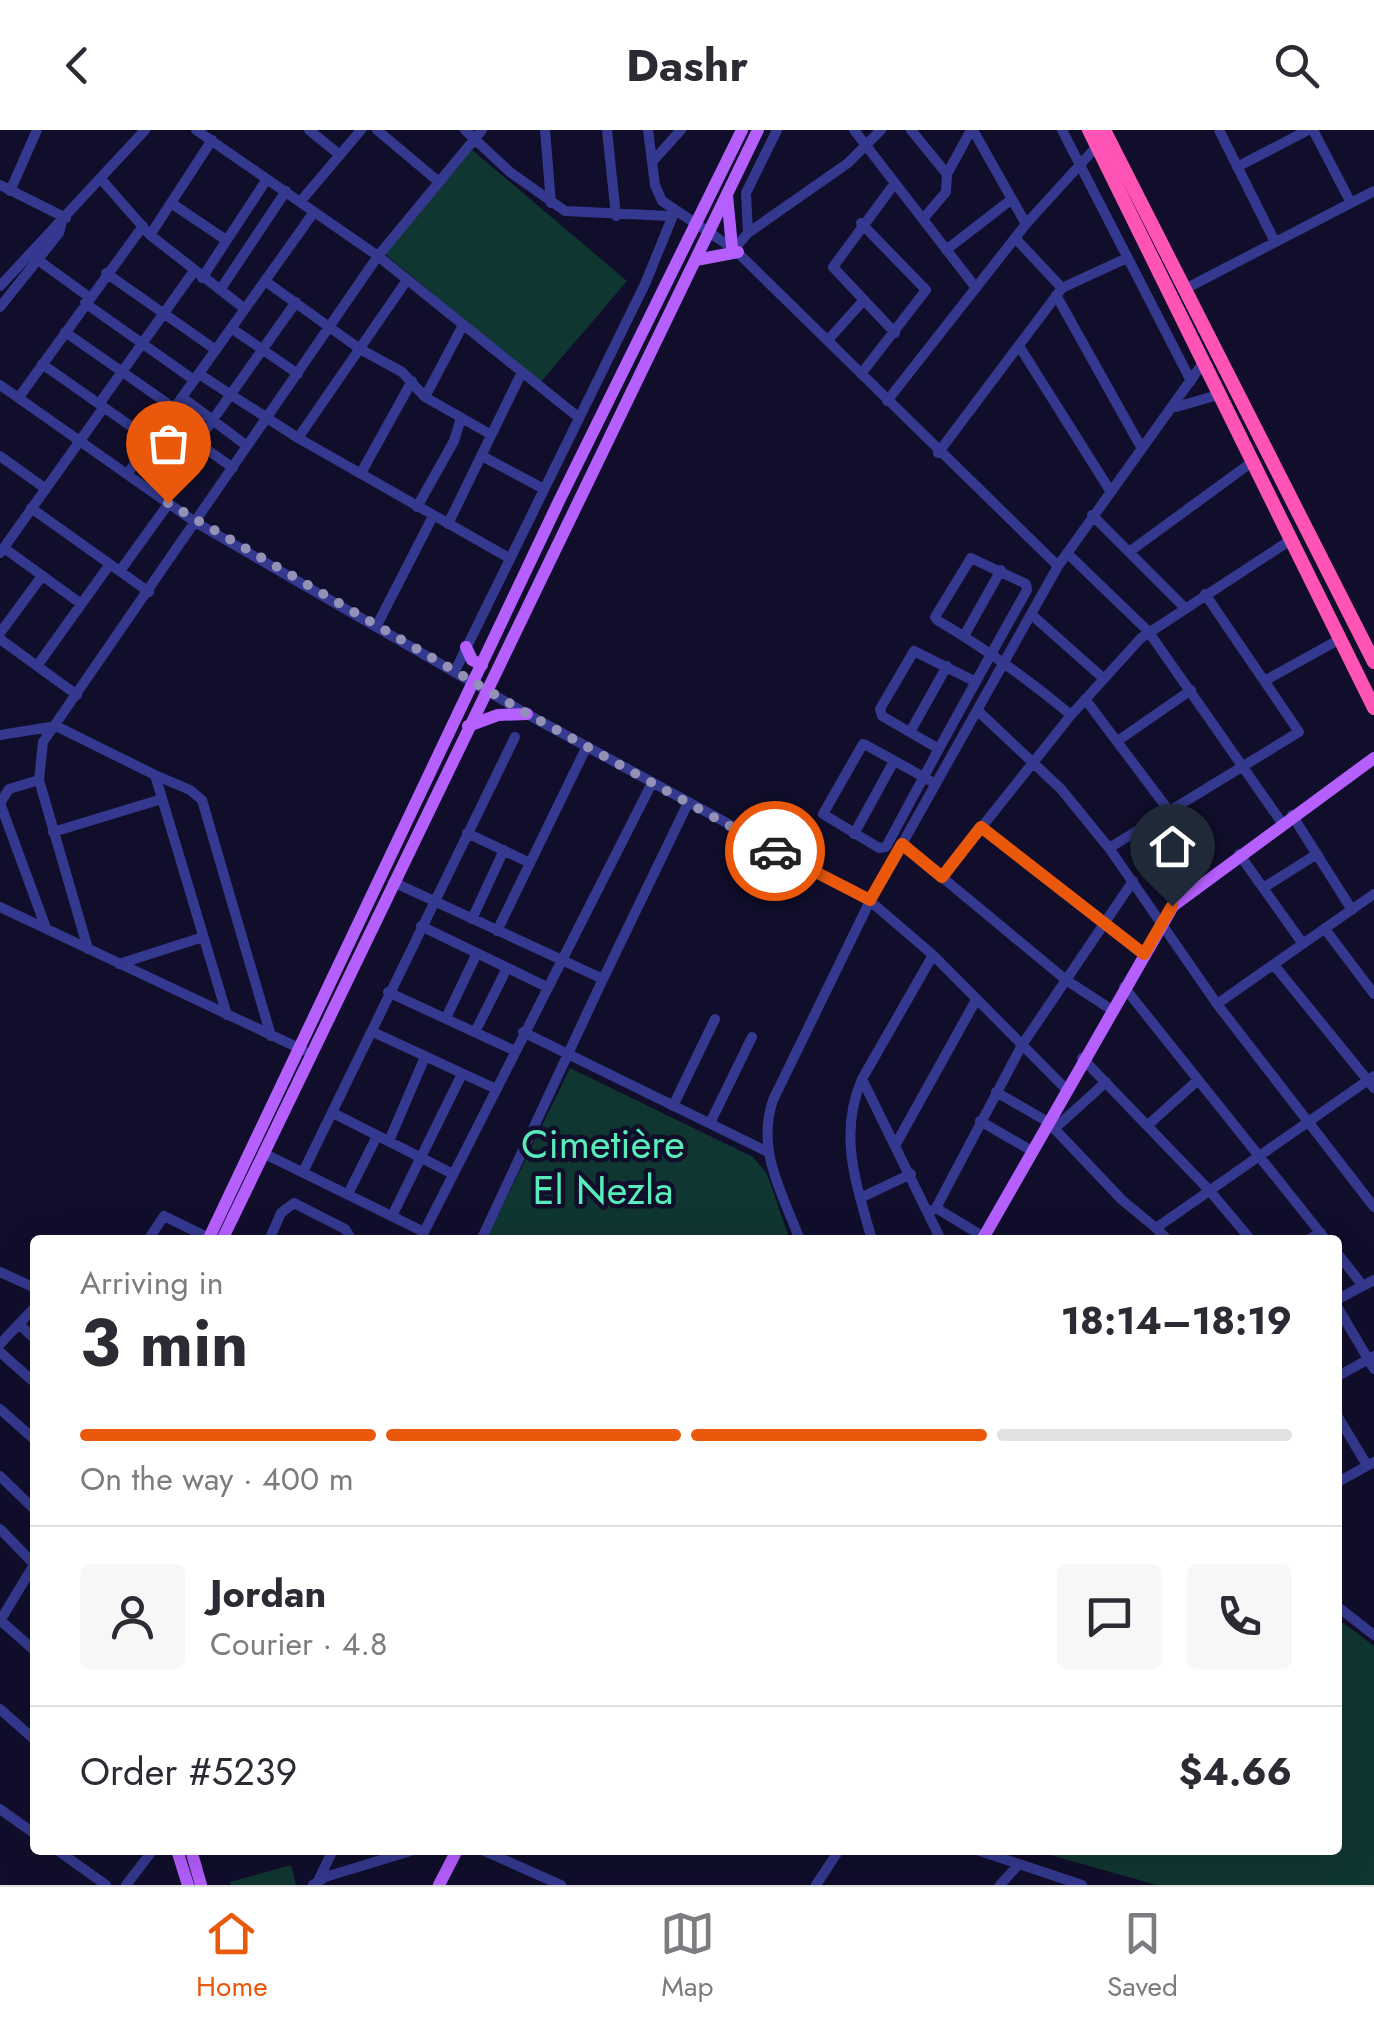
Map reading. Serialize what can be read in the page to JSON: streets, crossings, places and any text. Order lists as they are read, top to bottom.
{
  "parks": ["Cimetière El Nezla"],
  "page": {
    "header": "Dashr",
    "heading": ["3 min", "Arriving in", "18:14–18:19"],
    "panel": [
      "Jordan",
      "Courier · 4.8",
      "Order #5239",
      "$4.66"
    ],
    "bar": "On the way · 400 m",
    "tabs": ["Home", "Map", "Saved"]
  }
}
